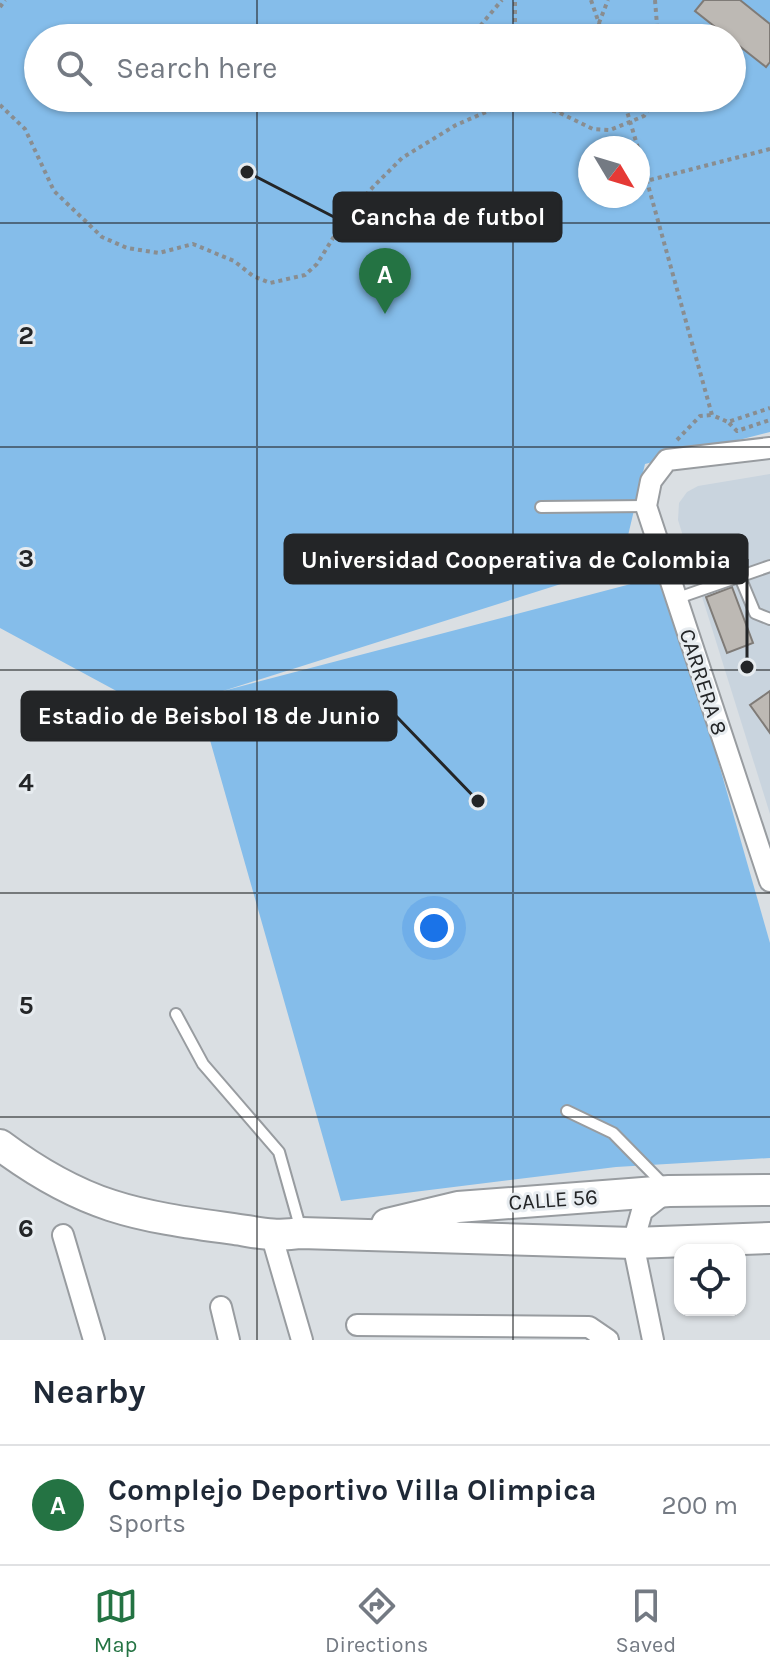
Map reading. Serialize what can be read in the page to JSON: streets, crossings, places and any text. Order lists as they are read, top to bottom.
{
  "streets": {
    "street": ["CARRERA 8", "CALLE 56"]
  },
  "places": ["Cancha de futbol", "Universidad Cooperativa de Colombia", "Estadio de Beisbol 18 de Junio"],
  "north": "bottom right",
  "page": {
    "search": "Search here",
    "pins": "A",
    "heading": "Nearby",
    "list": [
      {
        "mark": "A",
        "name": "Complejo Deportivo Villa Olimpica",
        "note": "Sports",
        "value": "200 m"
      }
    ],
    "nav": ["Map", "Directions", "Saved"]
  },
  "grid": {
    "rows": [
      "2",
      "3",
      "4",
      "5",
      "6"
    ]
  }
}
